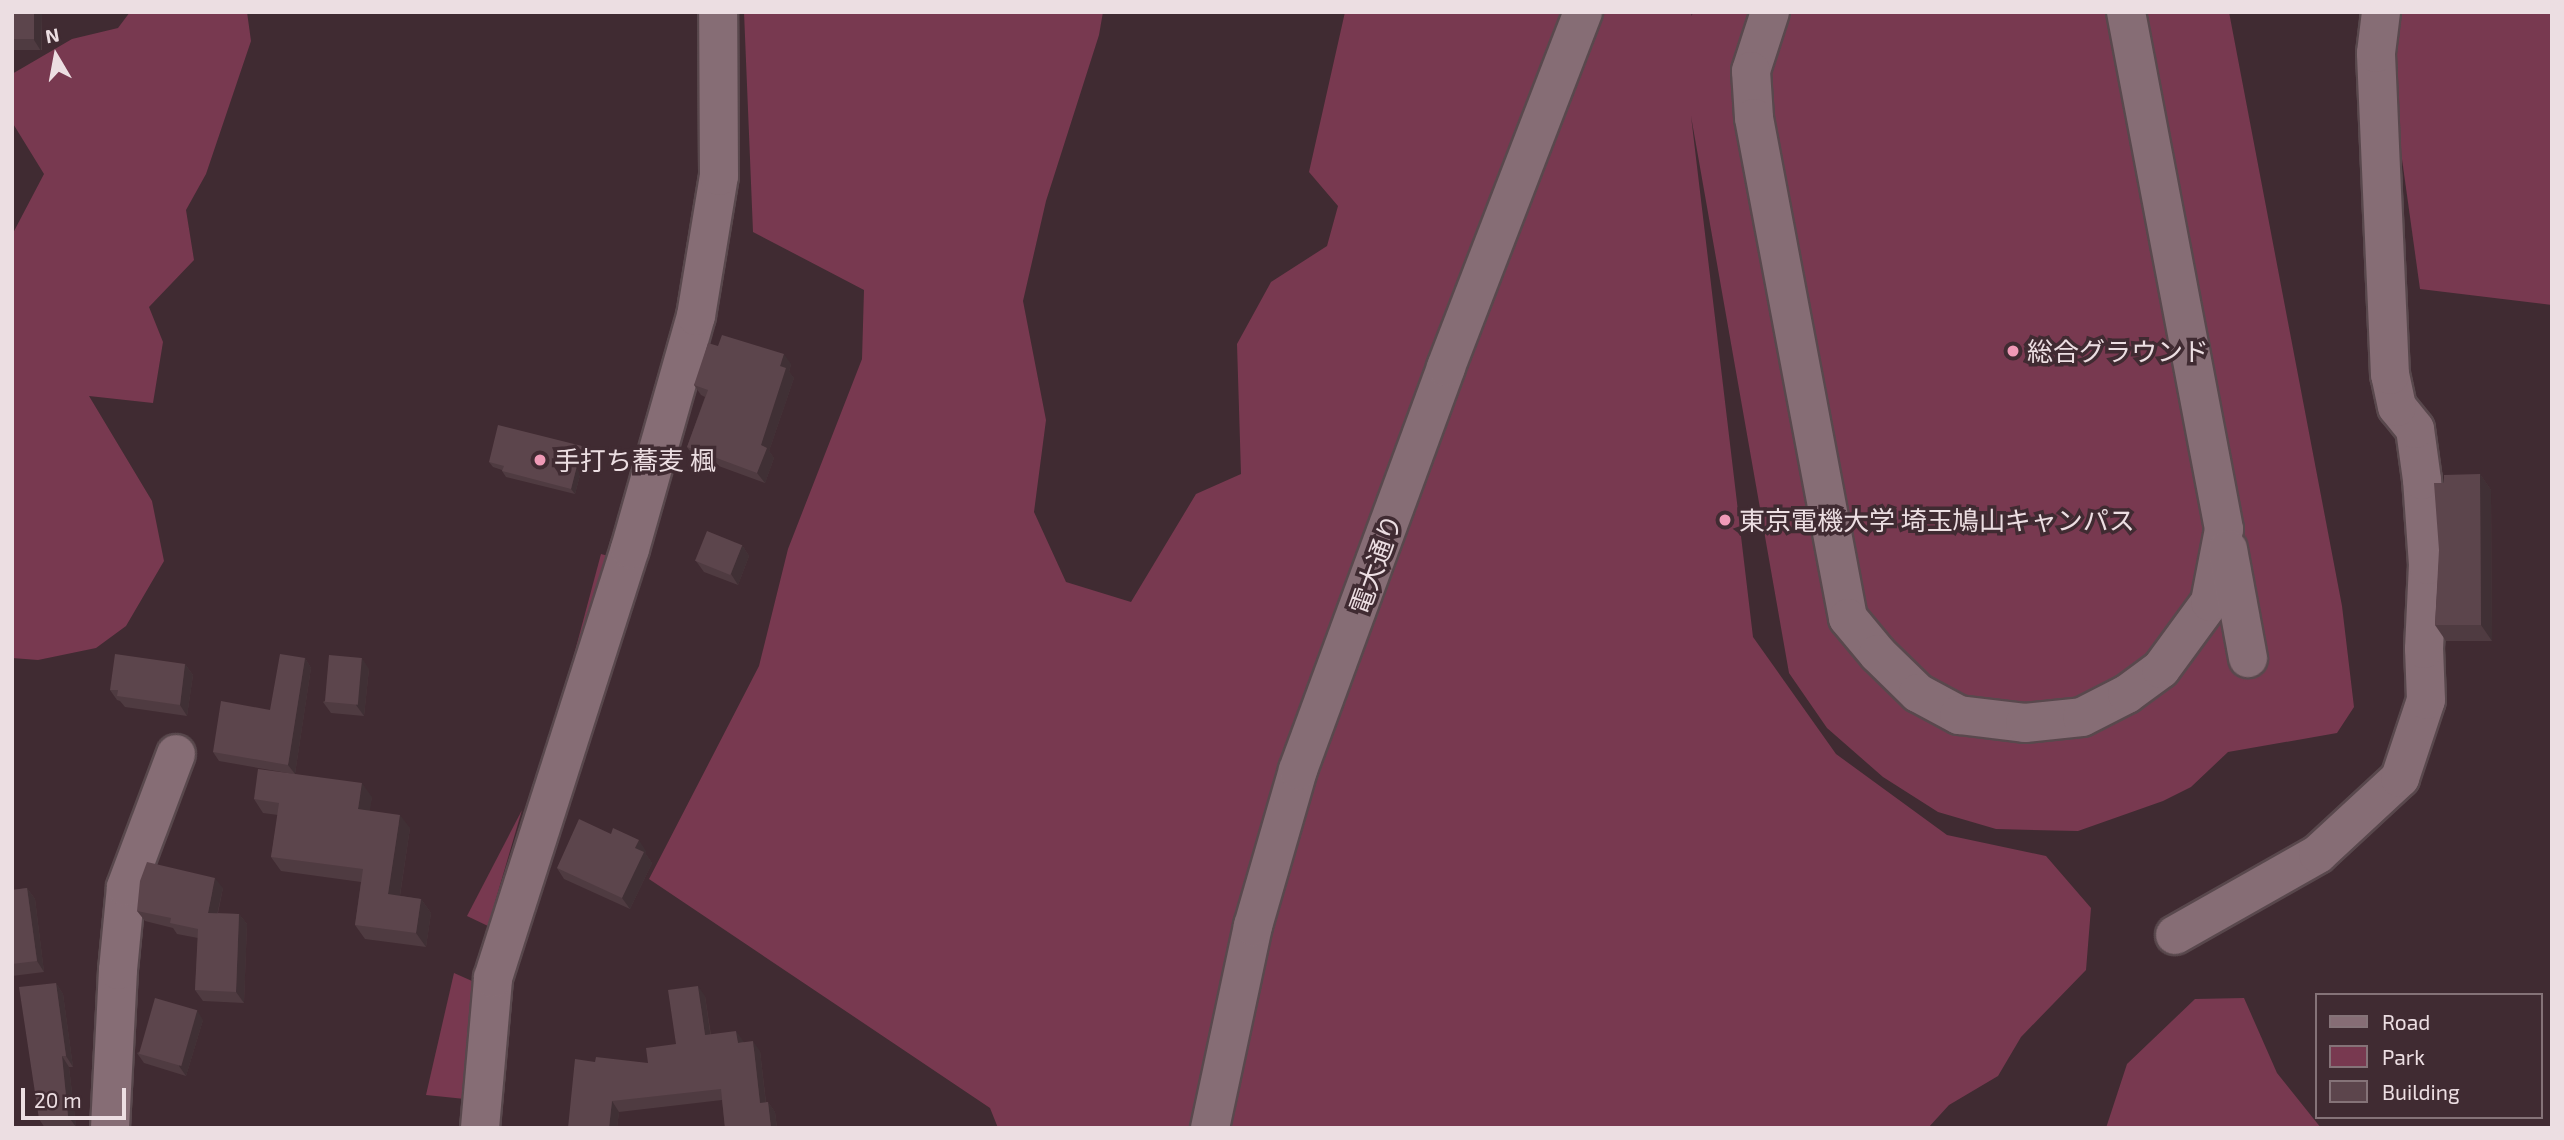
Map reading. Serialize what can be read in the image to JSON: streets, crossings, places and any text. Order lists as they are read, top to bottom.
{
  "streets": {
    "street": ["電大通り"]
  },
  "places": ["総合グラウンド", "手打ち蕎麦 楓", "東京電機大学 埼玉鳩山キャンパス"],
  "legend": ["Road", "Park", "Building"],
  "scale_bar": "20 m",
  "north": "top"
}
